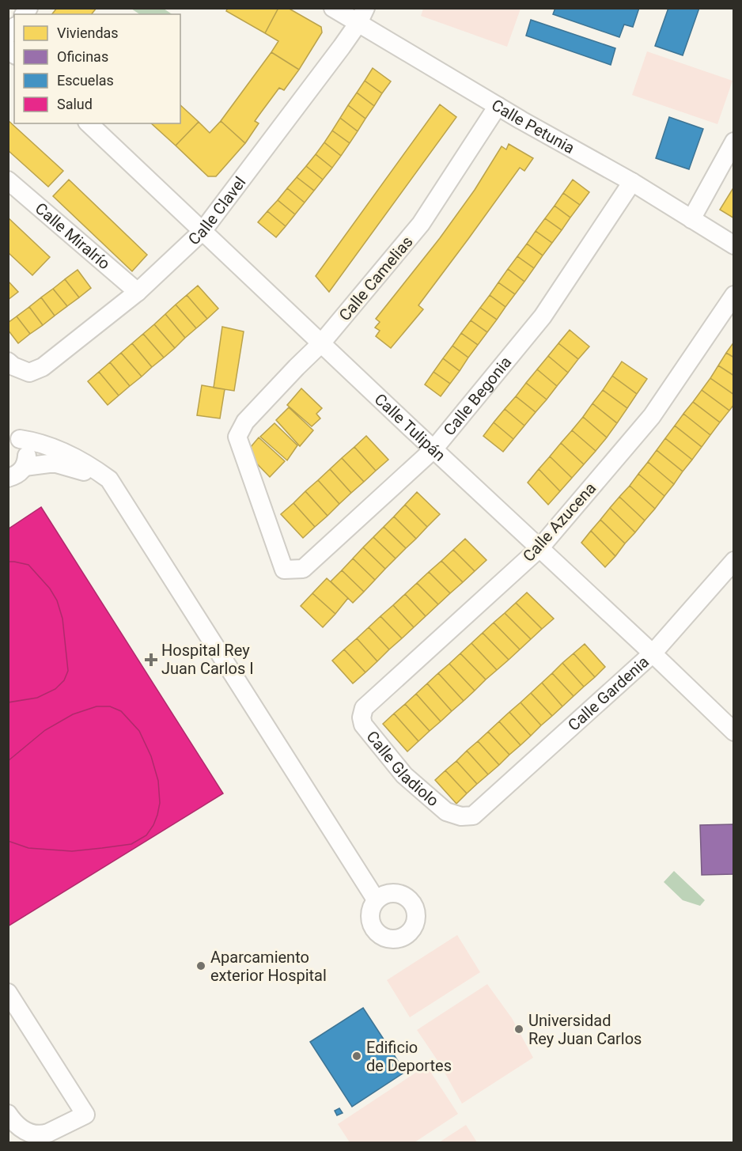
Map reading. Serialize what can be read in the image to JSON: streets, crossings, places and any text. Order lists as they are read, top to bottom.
{
  "streets": {
    "street": [
      "Calle Petunia",
      "Calle Clavel",
      "Calle Miralrío",
      "Calle Camelias",
      "Calle Begonia",
      "Calle Tulipán",
      "Calle Azucena",
      "Calle Gardenia",
      "Calle Gladiolo"
    ]
  },
  "crossings": [
    ["Calle Petunia", "Calle Clavel"],
    ["Calle Petunia", "Calle Camelias"],
    ["Calle Petunia", "Calle Begonia"],
    ["Calle Clavel", "Calle Miralrío"],
    ["Calle Clavel", "Calle Tulipán"],
    ["Calle Camelias", "Calle Begonia"],
    ["Calle Camelias", "Calle Tulipán"],
    ["Calle Begonia", "Calle Tulipán"],
    ["Calle Tulipán", "Calle Azucena"],
    ["Calle Tulipán", "Calle Gardenia"],
    ["Calle Azucena", "Calle Gladiolo"],
    ["Calle Gardenia", "Calle Gladiolo"]
  ],
  "places": {
    "health": ["Hospital Rey Juan Carlos I"],
    "other": ["Aparcamiento exterior Hospital", "Universidad Rey Juan Carlos", "Edificio de Deportes"]
  },
  "legend": [
    "Viviendas",
    "Oficinas",
    "Escuelas",
    "Salud"
  ]
}
